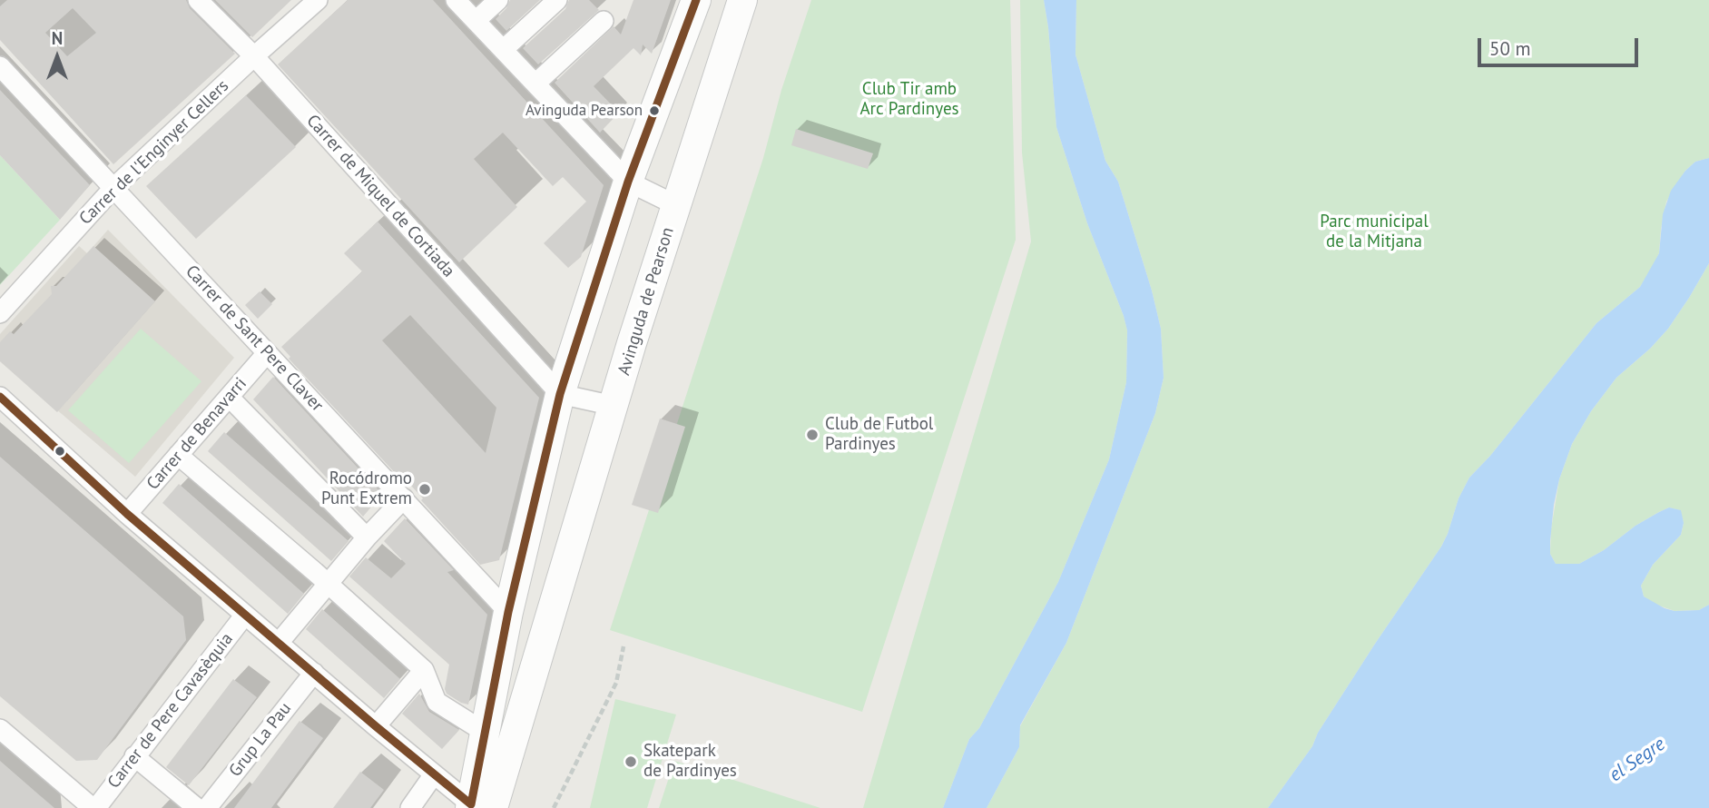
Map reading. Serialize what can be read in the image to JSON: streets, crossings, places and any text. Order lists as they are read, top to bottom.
{
  "streets": {
    "street": [
      "Carrer de l'Enginyer Cellers",
      "Carrer de Miquel de Cortiada",
      "Avinguda de Pearson",
      "Carrer de Sant Pere Claver",
      "Carrer de Benavarri",
      "Carrer de Pere Cavasèquia",
      "Grup La Pau"
    ]
  },
  "crossings": [
    ["Carrer de l'Enginyer Cellers", "Carrer de Miquel de Cortiada"],
    ["Carrer de l'Enginyer Cellers", "Carrer de Sant Pere Claver"],
    ["Carrer de Sant Pere Claver", "Carrer de Benavarri"]
  ],
  "water": ["el Segre"],
  "parks": ["Club Tir amb Arc Pardinyes", "Parc municipal de la Mitjana"],
  "places": [
    "Avinguda Pearson",
    "Club de Futbol Pardinyes",
    "Rocódromo Punt Extrem",
    "Skatepark de Pardinyes"
  ],
  "scale_bar": "50 m",
  "north": "top"
}
